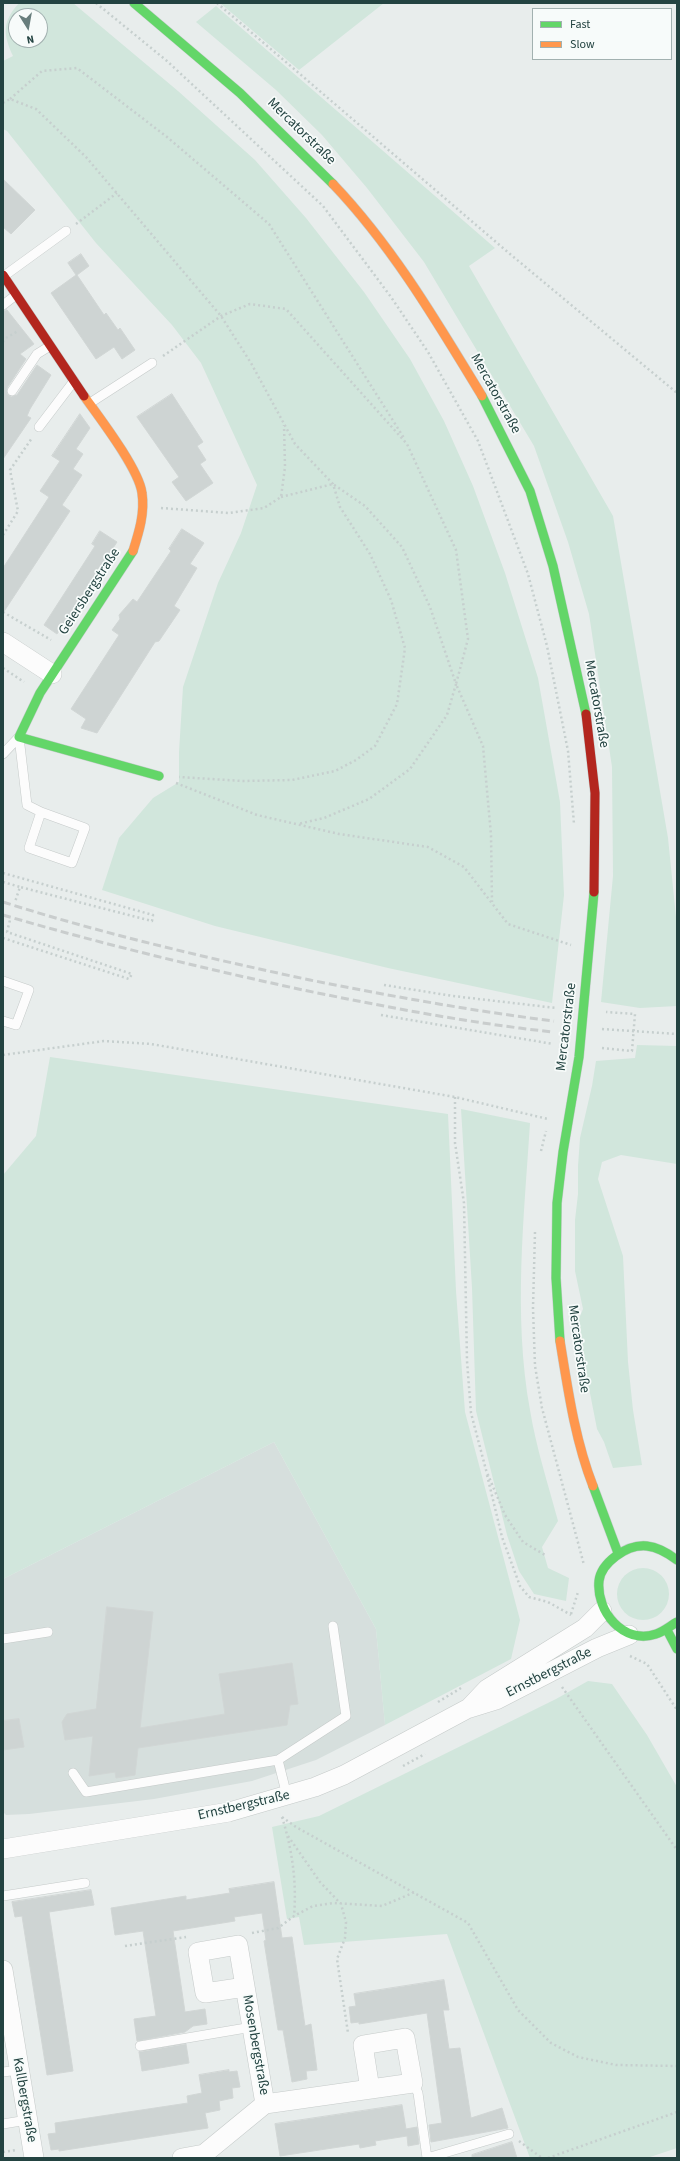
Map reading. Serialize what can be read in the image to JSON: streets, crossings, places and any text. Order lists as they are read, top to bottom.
{
  "streets": {
    "main road": ["Mercatorstraße", "Geiersbergstraße"],
    "street": ["Ernstbergstraße", "Mosenbergstraße", "Kallbergstraße"]
  },
  "legend": ["Fast", "Slow"],
  "north": "bottom"
}
